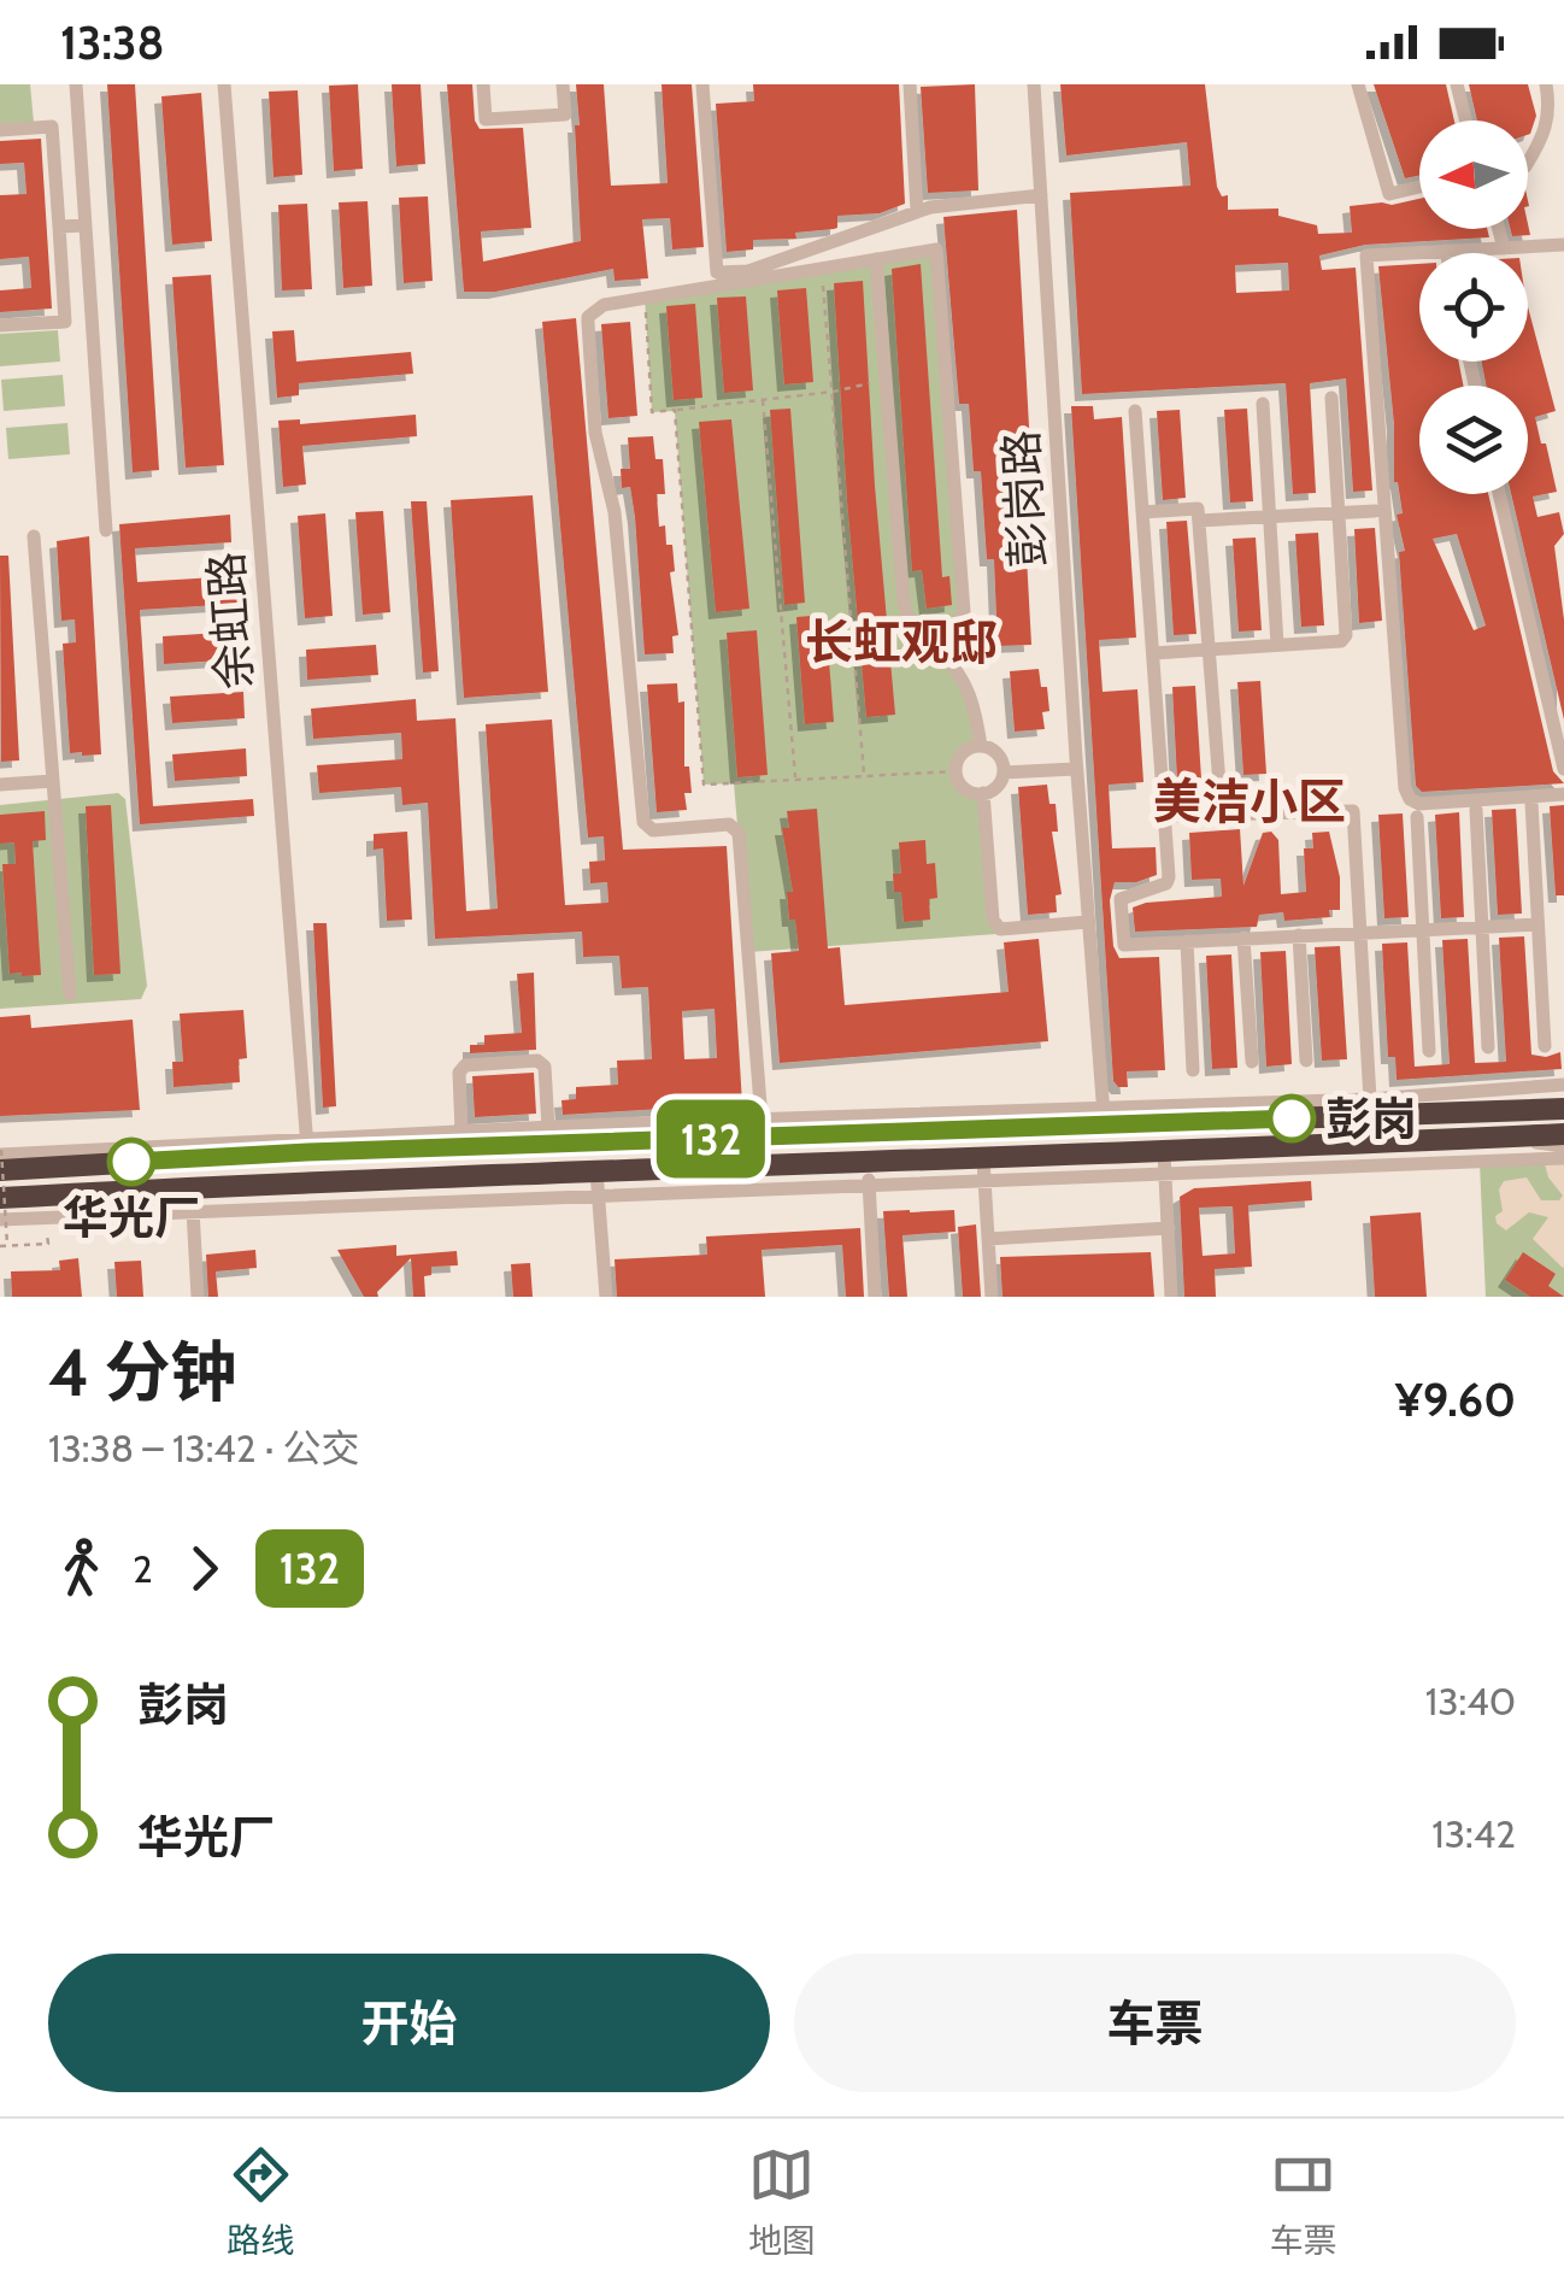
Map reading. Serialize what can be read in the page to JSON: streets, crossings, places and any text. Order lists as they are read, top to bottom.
{
  "streets": {
    "street": ["彭岗路", "余虹路"]
  },
  "districts": ["长虹观邸", "美洁小区"],
  "places": ["彭岗", "华光厂"],
  "lines": ["bus line 132"],
  "north": "left",
  "page": {
    "status": "13:38",
    "on_map": "132",
    "heading": ["4 分钟", "13:38 – 13:42 · 公交", "¥9.60"],
    "legs": ["2", "132"],
    "list": [
      {
        "name": "彭岗",
        "value": "13:40"
      },
      {
        "name": "华光厂",
        "value": "13:42"
      }
    ],
    "buttons": ["开始", "车票"],
    "tabs": ["路线", "地图", "车票"]
  }
}
